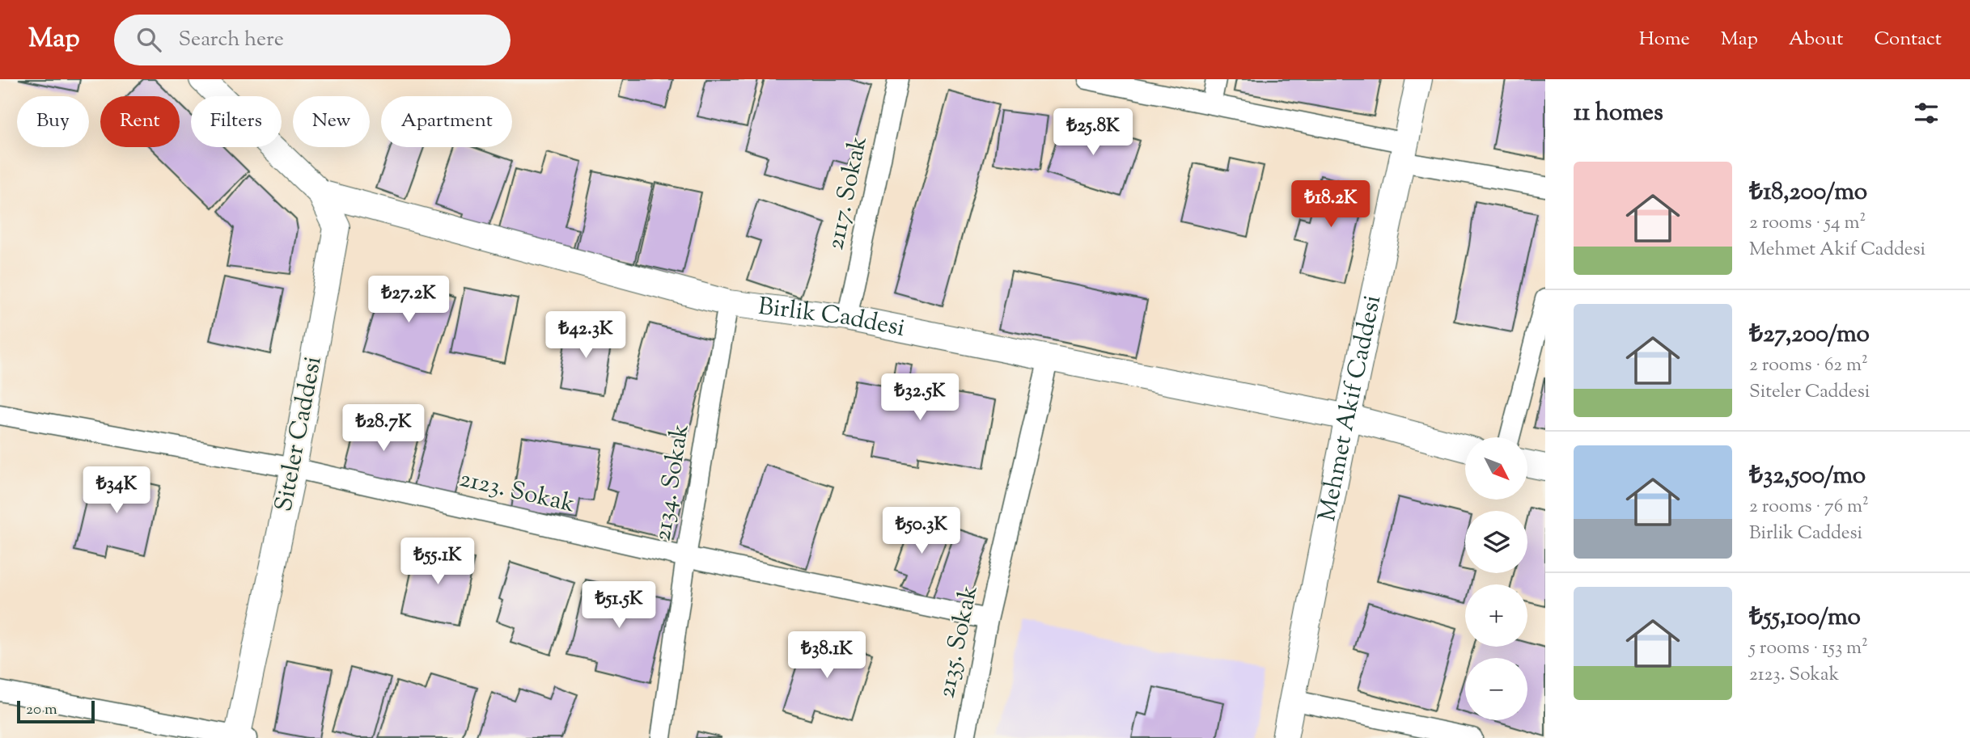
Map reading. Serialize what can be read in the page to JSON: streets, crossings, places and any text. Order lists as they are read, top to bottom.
{
  "streets": {
    "street": [
      "2117. Sokak",
      "Birlik Caddesi",
      "Mehmet Akif Caddesi",
      "Siteler Caddesi",
      "2134. Sokak",
      "2123. Sokak",
      "2135. Sokak"
    ]
  },
  "crossings": [
    ["2117. Sokak", "Birlik Caddesi"],
    ["Birlik Caddesi", "Mehmet Akif Caddesi"],
    ["Birlik Caddesi", "Siteler Caddesi"],
    ["Birlik Caddesi", "2134. Sokak"],
    ["Birlik Caddesi", "2135. Sokak"],
    ["Siteler Caddesi", "2123. Sokak"],
    ["2134. Sokak", "2123. Sokak"],
    ["2123. Sokak", "2135. Sokak"]
  ],
  "scale_bar": "20 m",
  "north": "bottom right",
  "page": {
    "header": "Map",
    "search": "Search here",
    "nav": [
      "Home",
      "Map",
      "About",
      "Contact"
    ],
    "heading": "11 homes",
    "chip": [
      "Buy",
      "Rent",
      "Filters",
      "New",
      "Apartment"
    ],
    "price": [
      "₺25.8K",
      "₺18.2K",
      "₺27.2K",
      "₺42.3K",
      "₺32.5K",
      "₺28.7K",
      "₺34K",
      "₺50.3K",
      "₺55.1K",
      "₺51.5K",
      "₺38.1K"
    ],
    "list": [
      {
        "name": "₺18,200/mo",
        "note": "2 rooms · 54 m² · Mehmet Akif Caddesi"
      },
      {
        "name": "₺27,200/mo",
        "note": "2 rooms · 62 m² · Siteler Caddesi"
      },
      {
        "name": "₺32,500/mo",
        "note": "2 rooms · 76 m² · Birlik Caddesi"
      },
      {
        "name": "₺55,100/mo",
        "note": "5 rooms · 153 m² · 2123. Sokak"
      }
    ],
    "map_buttons": ["+", "−"],
    "scale": "20 m"
  }
}
